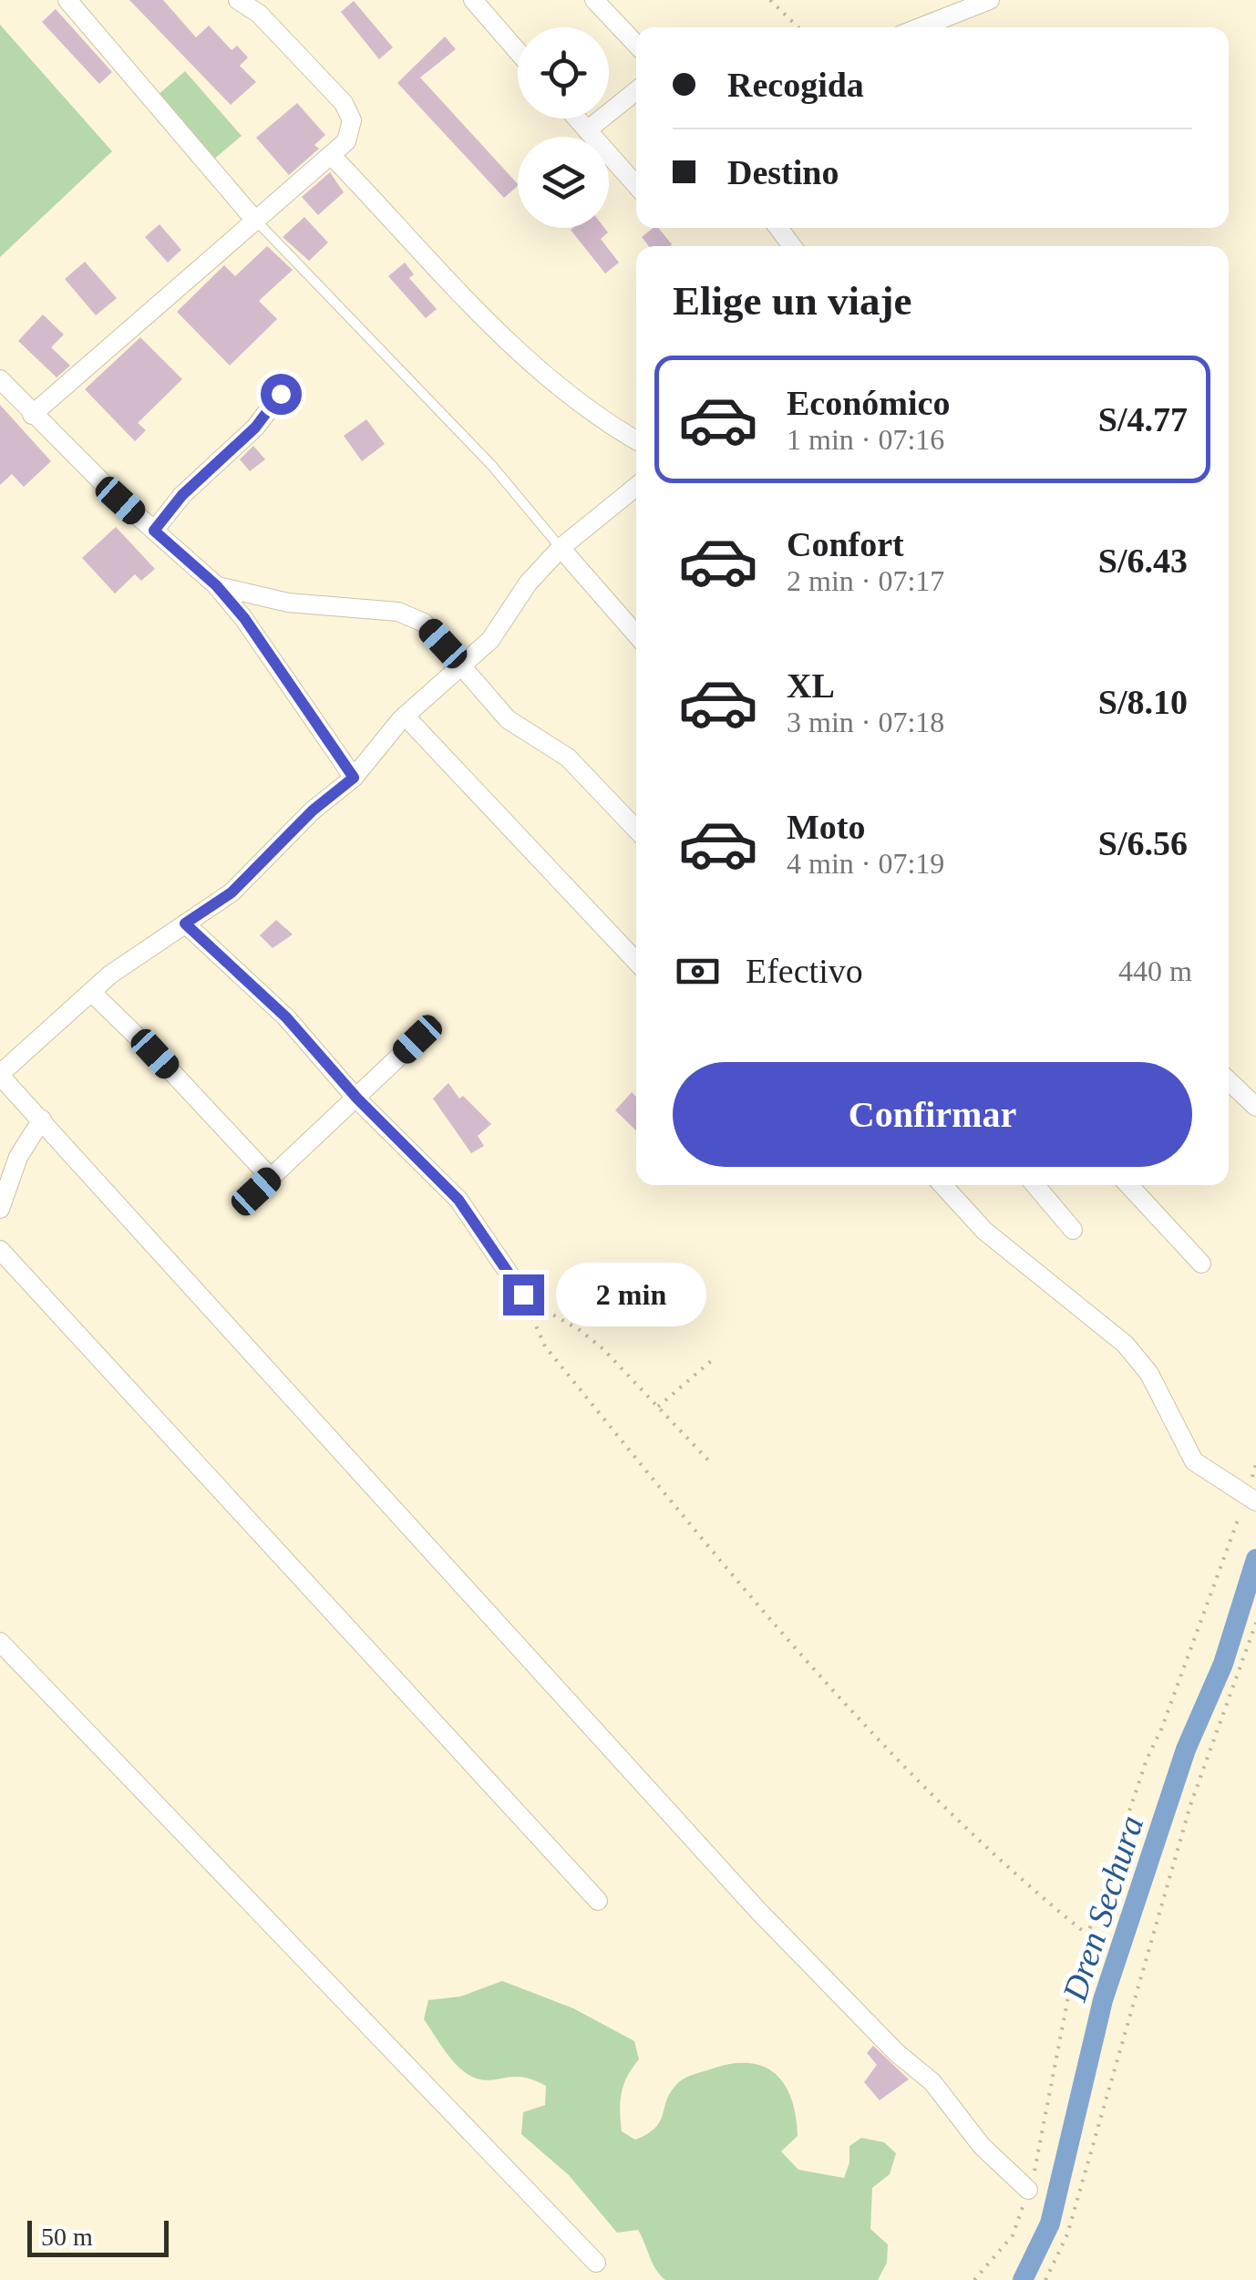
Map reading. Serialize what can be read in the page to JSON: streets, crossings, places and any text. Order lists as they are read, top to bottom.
{
  "water": ["Dren Sechura"],
  "scale_bar": "50 m",
  "page": {
    "banner": ["Recogida", "Destino"],
    "heading": "Elige un viaje",
    "list": [
      {
        "name": "Económico",
        "note": "1 min · 07:16",
        "value": "S/4.77"
      },
      {
        "name": "Confort",
        "note": "2 min · 07:17",
        "value": "S/6.43"
      },
      {
        "name": "XL",
        "note": "3 min · 07:18",
        "value": "S/8.10"
      },
      {
        "name": "Moto",
        "note": "4 min · 07:19",
        "value": "S/6.56"
      }
    ],
    "pay": ["Efectivo", "440 m"],
    "buttons": "Confirmar",
    "bubble": "2 min",
    "scale": "50 m"
  }
}
